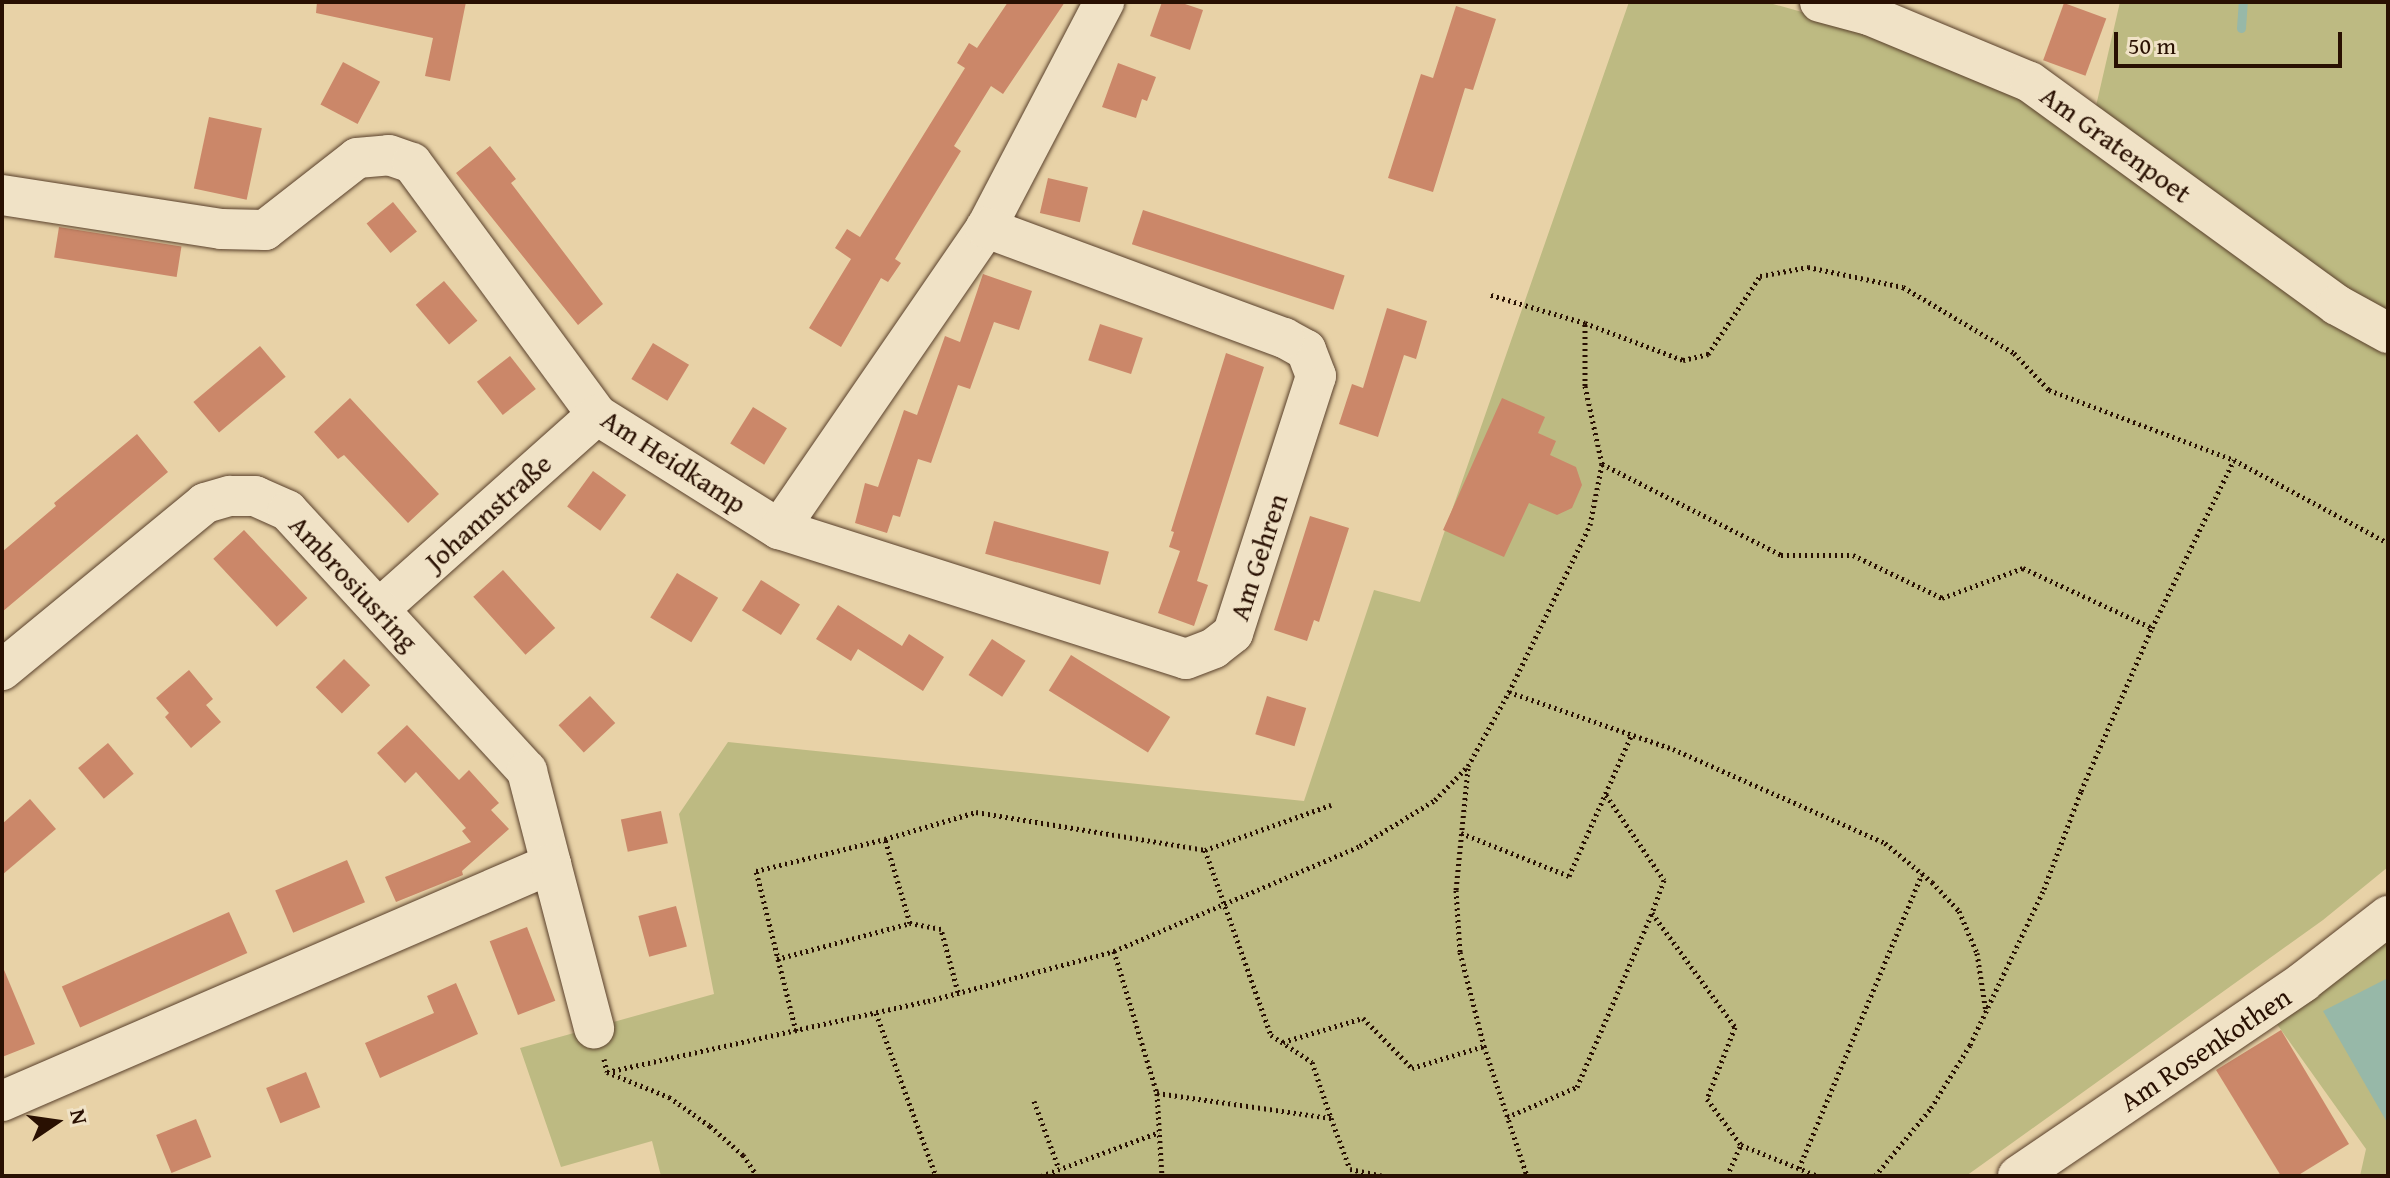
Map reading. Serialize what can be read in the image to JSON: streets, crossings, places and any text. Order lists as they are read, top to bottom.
{
  "streets": {
    "street": [
      "Am Gratenpoet",
      "Am Heidkamp",
      "Johannstraße",
      "Am Gehren",
      "Ambrosiusring",
      "Am Rosenkothen"
    ]
  },
  "crossings": [
    ["Am Heidkamp", "Johannstraße"],
    ["Am Heidkamp", "Am Gehren"],
    ["Johannstraße", "Ambrosiusring"]
  ],
  "scale_bar": "50 m",
  "north": "right"
}
